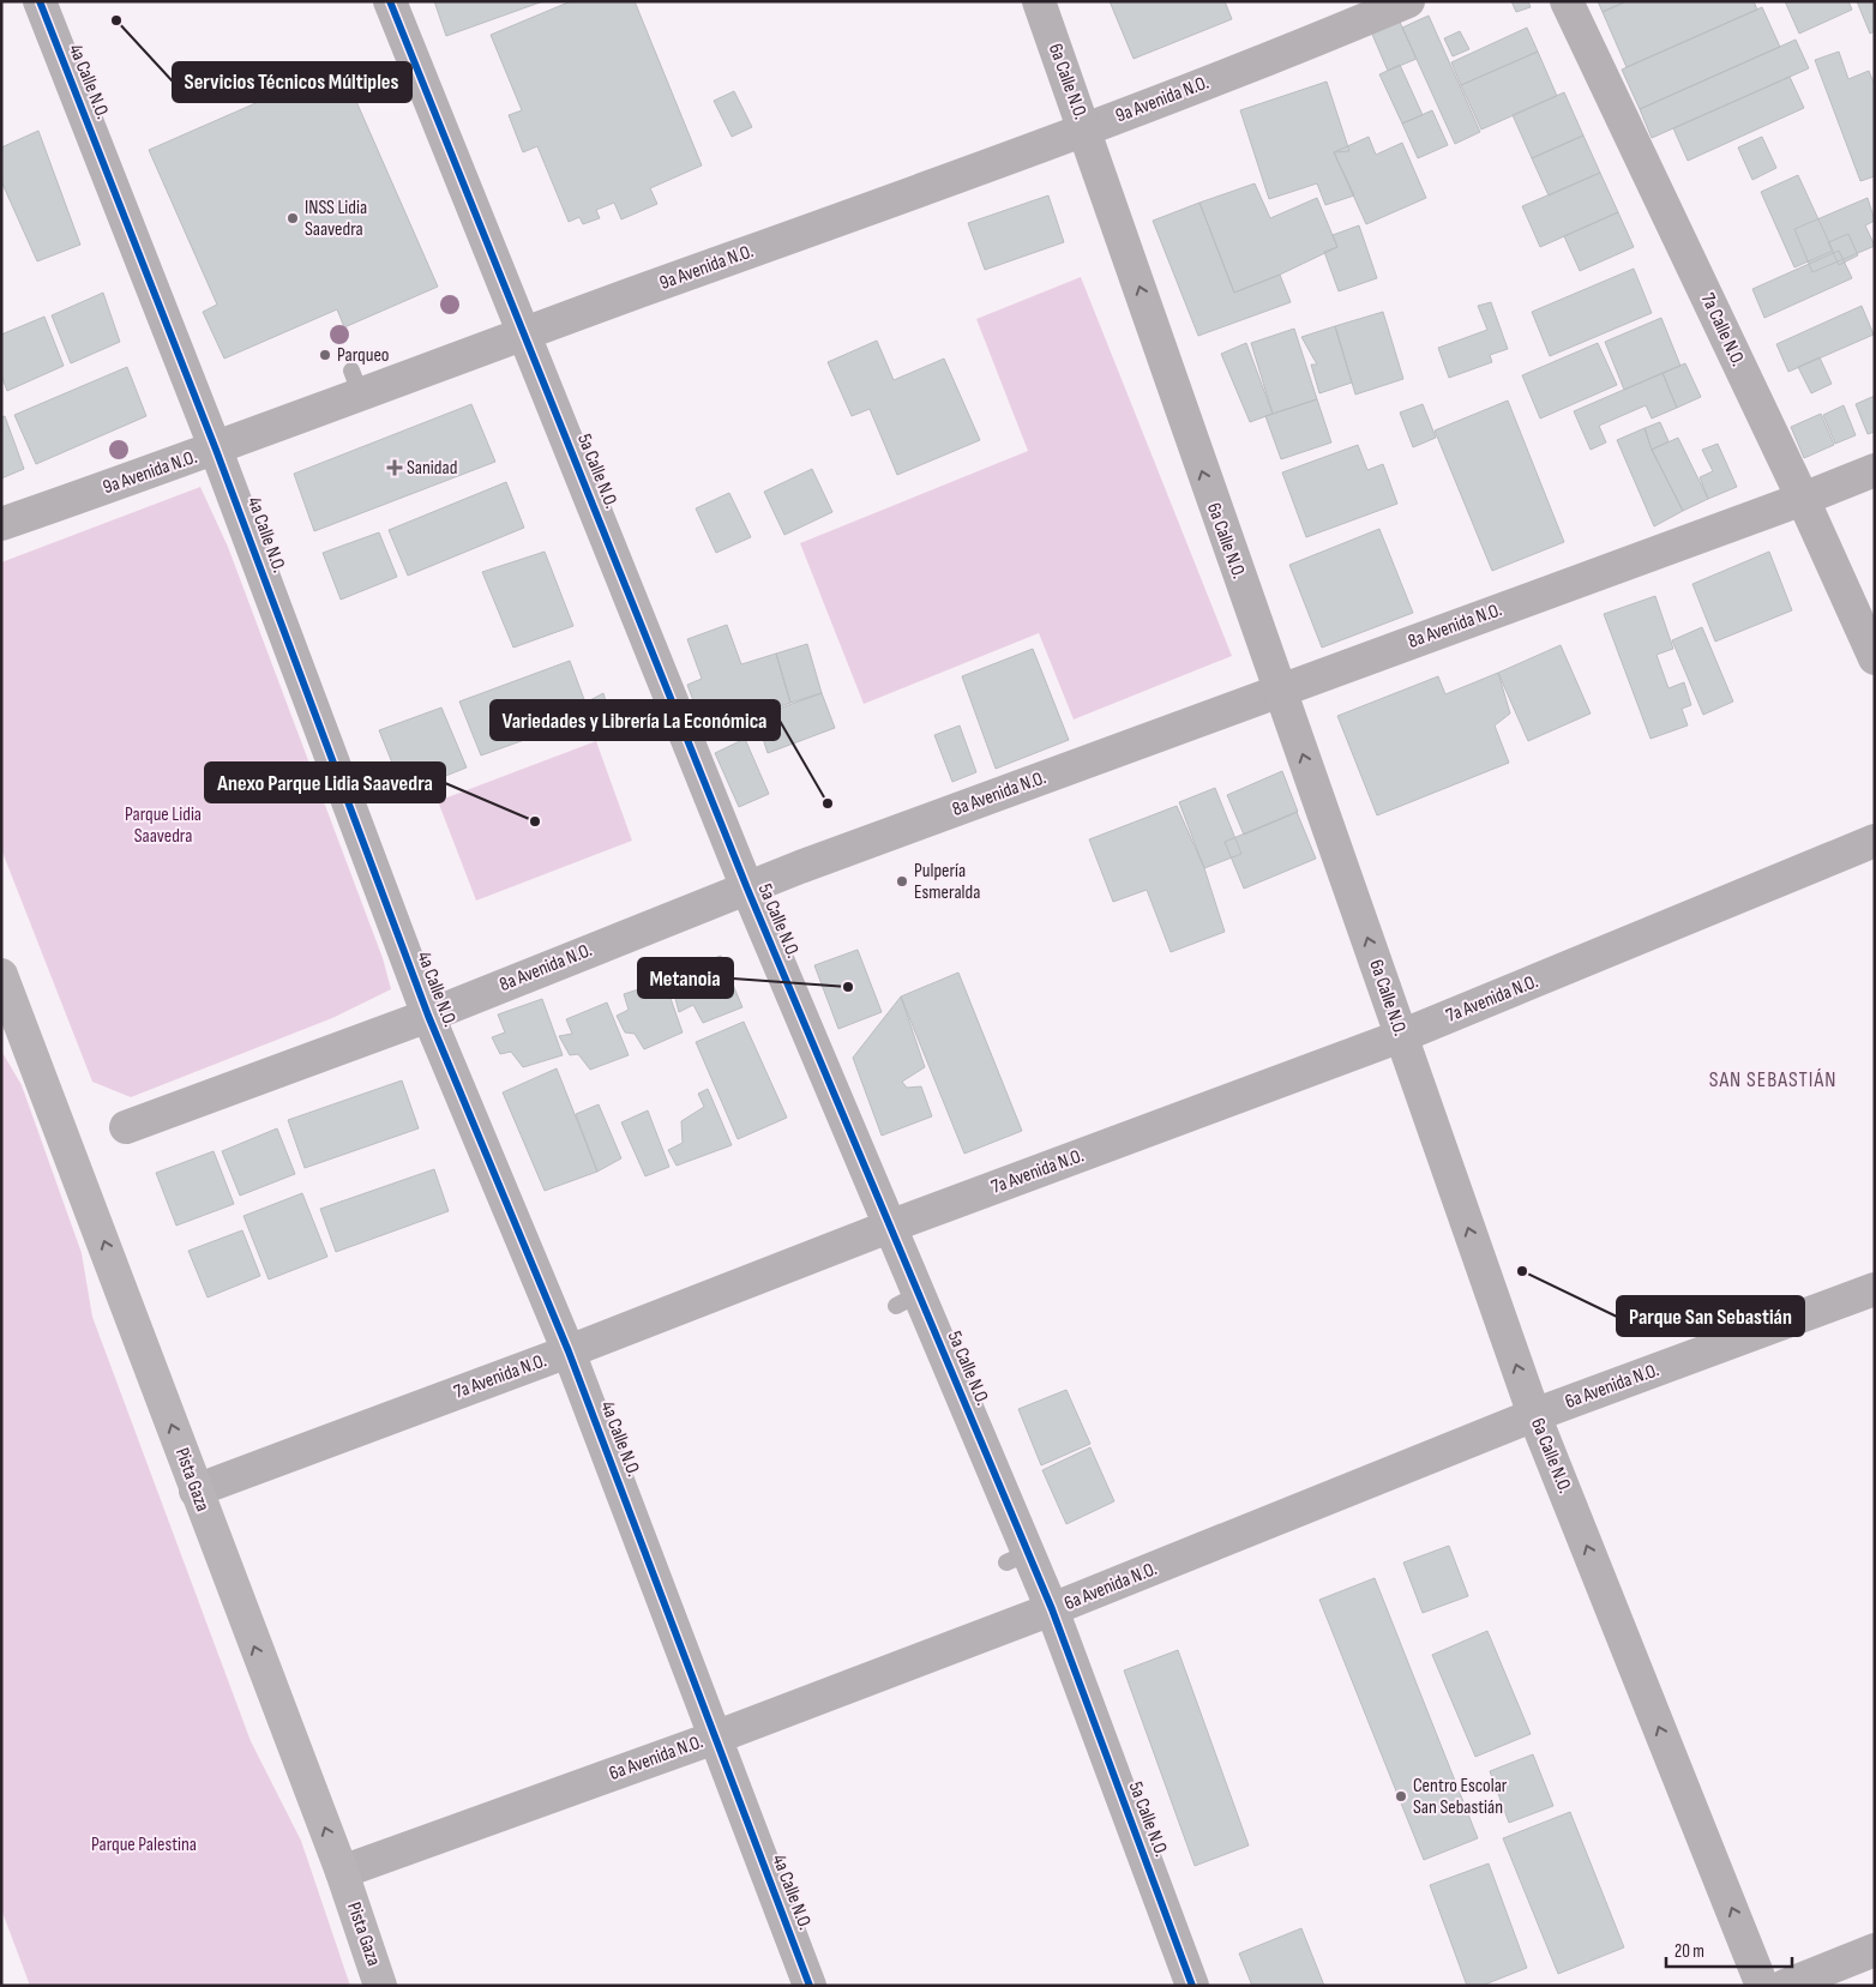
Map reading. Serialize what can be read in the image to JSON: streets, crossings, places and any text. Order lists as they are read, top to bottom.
{
  "streets": {
    "main road": ["Pista Gaza"],
    "street": [
      "4a Calle N.O.",
      "6a Calle N.O.",
      "9a Avenida N.O.",
      "7a Calle N.O.",
      "5a Calle N.O.",
      "8a Avenida N.O.",
      "7a Avenida N.O.",
      "6a Avenida N.O."
    ]
  },
  "crossings": [
    ["4a Calle N.O.", "9a Avenida N.O."],
    ["4a Calle N.O.", "8a Avenida N.O."],
    ["4a Calle N.O.", "7a Avenida N.O."],
    ["4a Calle N.O.", "6a Avenida N.O."],
    ["6a Calle N.O.", "9a Avenida N.O."],
    ["6a Calle N.O.", "8a Avenida N.O."],
    ["6a Calle N.O.", "7a Avenida N.O."],
    ["6a Calle N.O.", "6a Avenida N.O."],
    ["9a Avenida N.O.", "5a Calle N.O."],
    ["7a Calle N.O.", "8a Avenida N.O."],
    ["5a Calle N.O.", "8a Avenida N.O."],
    ["5a Calle N.O.", "7a Avenida N.O."],
    ["5a Calle N.O.", "6a Avenida N.O."],
    ["7a Avenida N.O.", "Pista Gaza"],
    ["6a Avenida N.O.", "Pista Gaza"]
  ],
  "one_way": ["6a Calle N.O.", "Pista Gaza"],
  "districts": ["SAN SEBASTIÁN"],
  "parks": ["Parque Lidia Saavedra", "Parque Palestina"],
  "places": {
    "other": [
      "Servicios Técnicos Múltiples",
      "INSS Lidia Saavedra",
      "Parqueo",
      "Variedades y Librería La Económica",
      "Anexo Parque Lidia Saavedra",
      "Pulpería Esmeralda",
      "Metanoia",
      "Parque San Sebastián",
      "Centro Escolar San Sebastián"
    ],
    "health": ["Sanidad"]
  },
  "scale_bar": "20 m"
}
